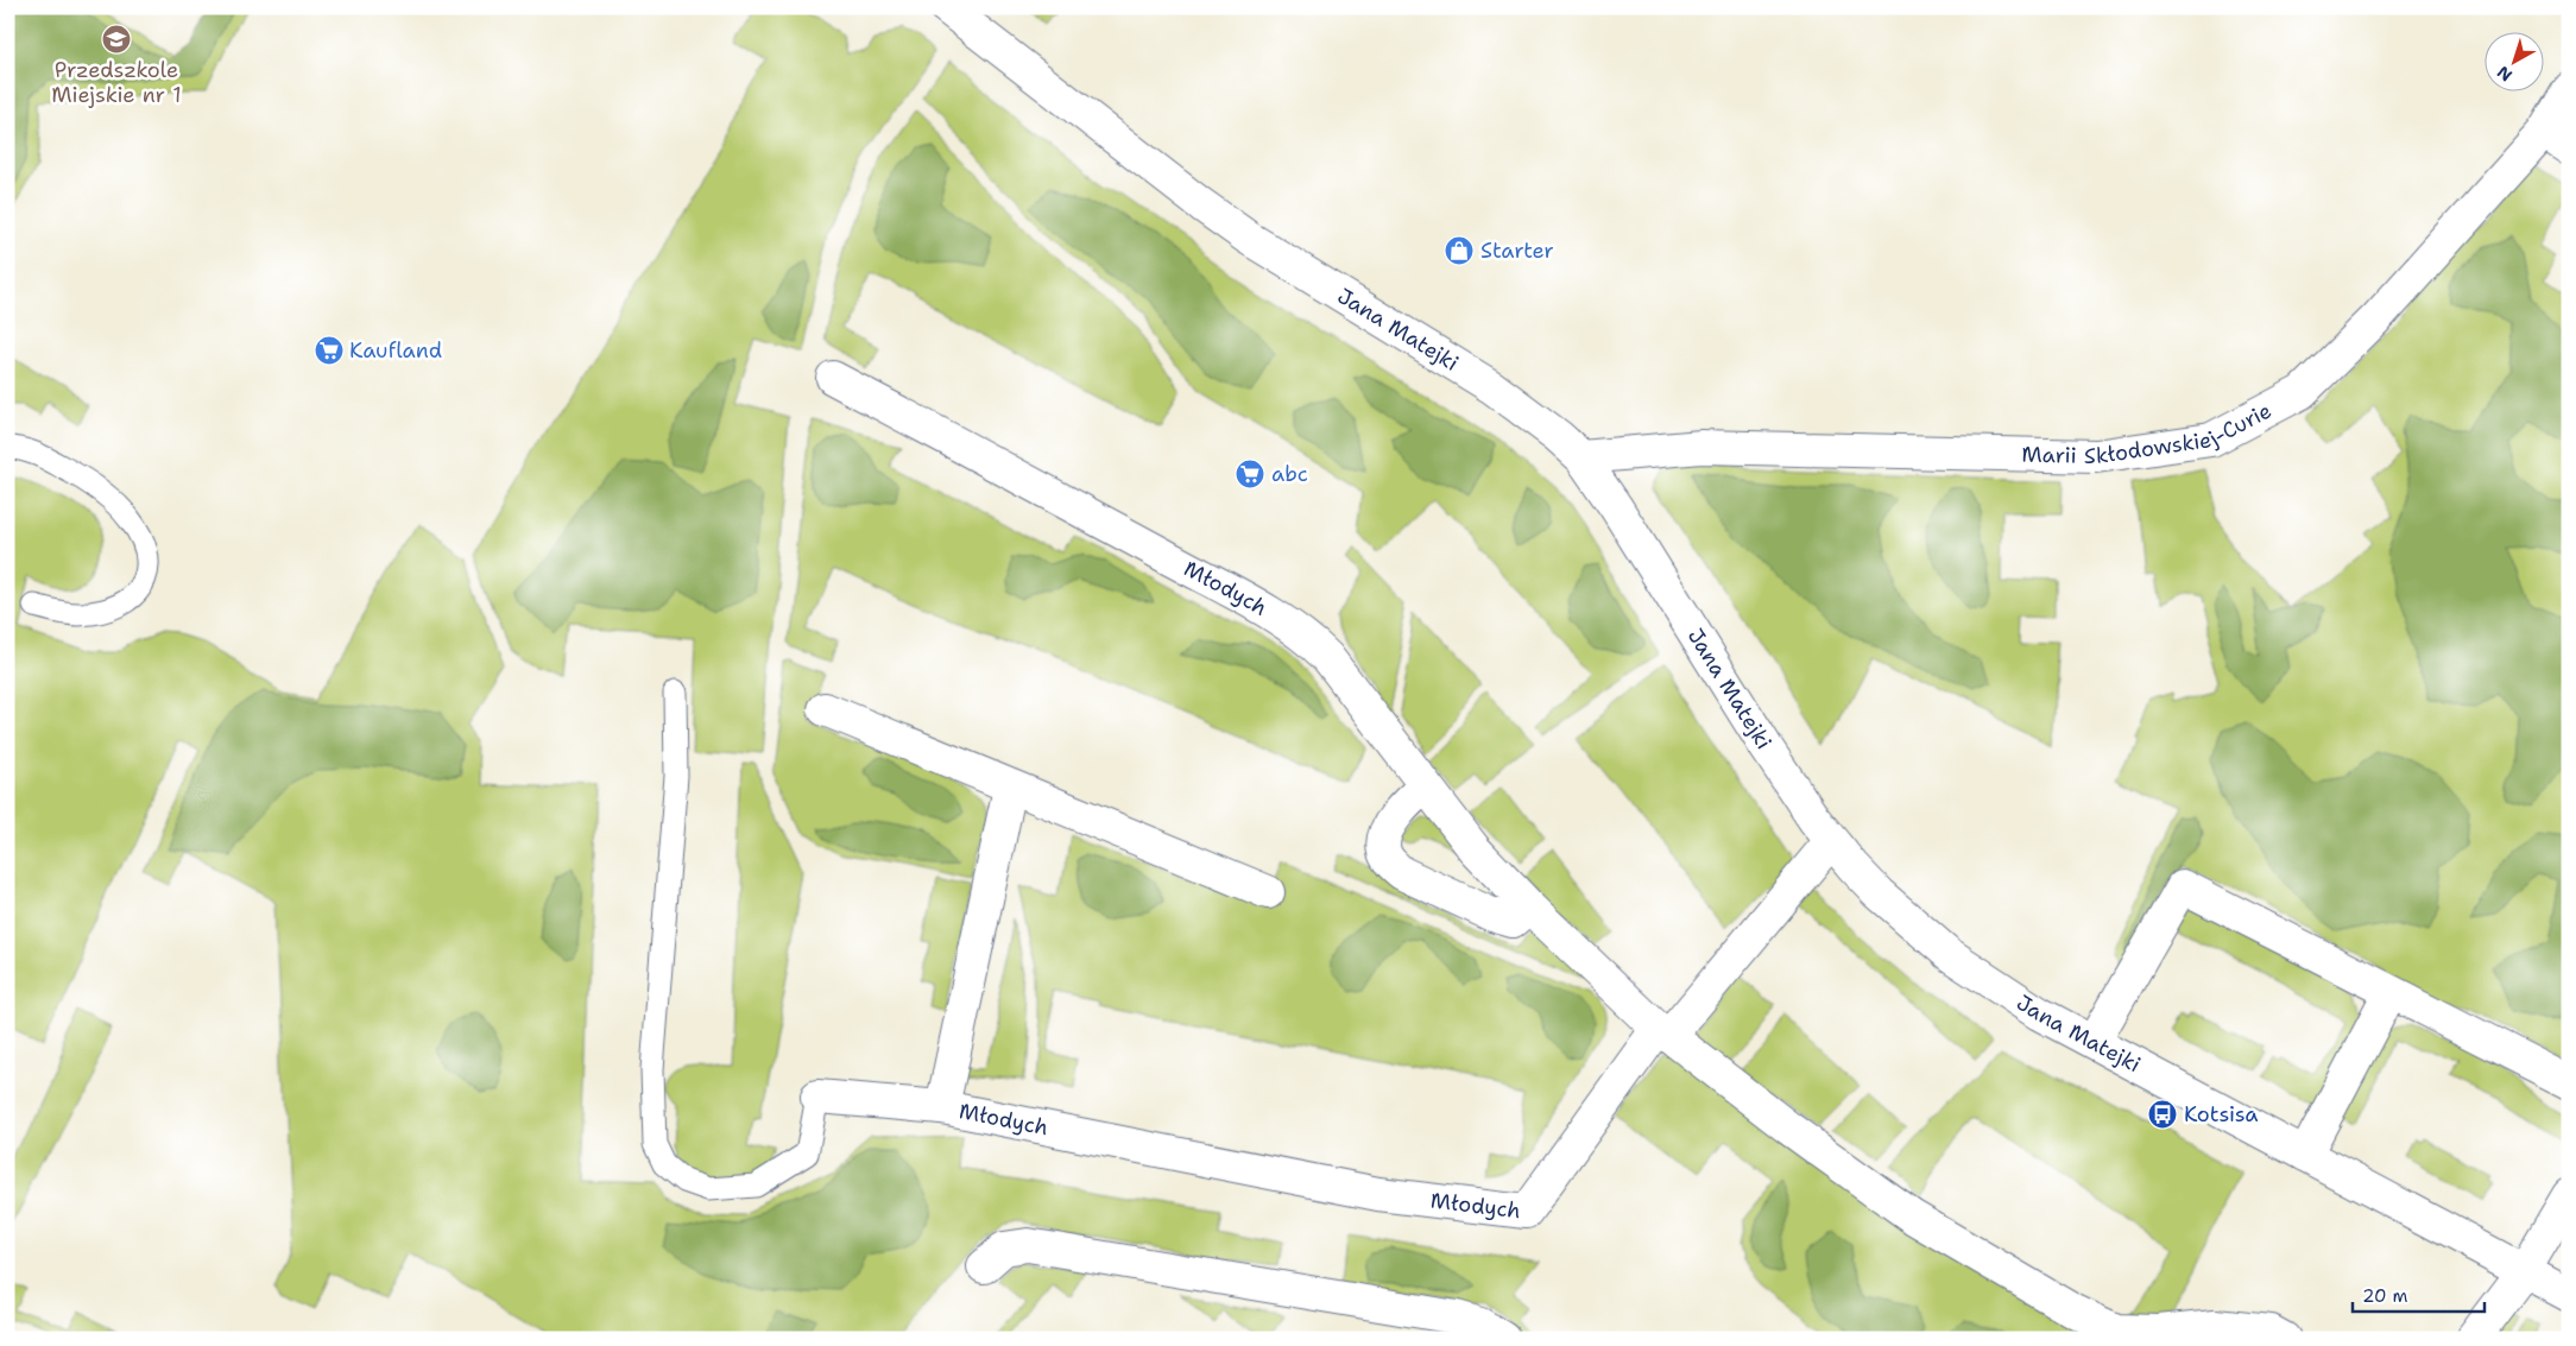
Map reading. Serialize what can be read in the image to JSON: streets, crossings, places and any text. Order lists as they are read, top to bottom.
{
  "streets": {
    "street": ["Jana Matejki", "Marii Skłodowskiej-Curie", "Młodych"]
  },
  "crossings": [
    ["Jana Matejki", "Marii Skłodowskiej-Curie"],
    ["Jana Matejki", "Młodych"]
  ],
  "places": {
    "school or university": ["Przedszkole Miejskie nr 1"],
    "shop": ["Starter"],
    "supermarket": ["Kaufland", "abc"],
    "bus stop": ["Kotsisa"]
  },
  "scale_bar": "20 m",
  "north": "bottom left"
}
